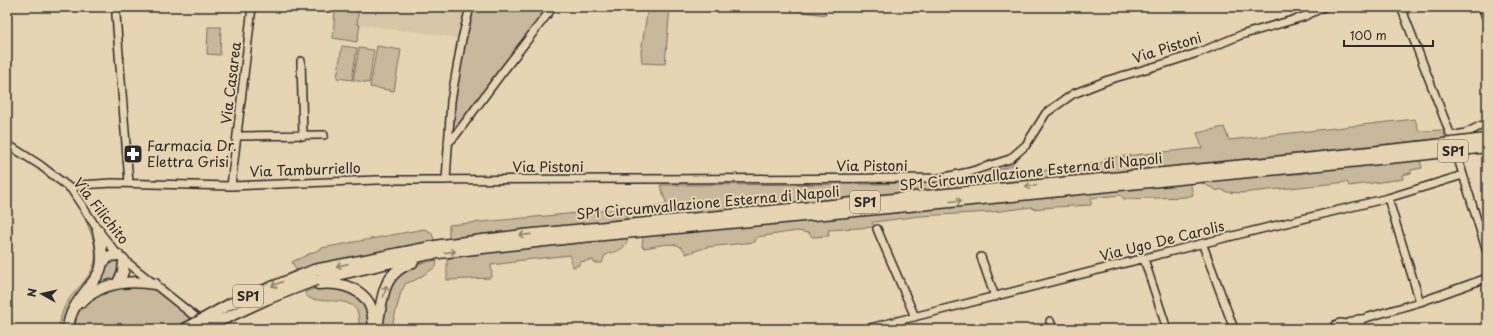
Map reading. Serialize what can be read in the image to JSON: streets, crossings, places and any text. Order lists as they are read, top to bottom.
{
  "streets": {
    "highway": ["SP1", "SP1 Circumvallazione Esterna di Napoli"],
    "street": [
      "Via Pistoni",
      "Via Casarea",
      "Via Tamburriello",
      "Via Filichito",
      "Via Ugo De Carolis"
    ]
  },
  "crossings": [
    ["Via Pistoni", "Via Tamburriello"],
    ["Via Casarea", "Via Tamburriello"],
    ["Via Tamburriello", "Via Filichito"]
  ],
  "places": {
    "pharmacy": ["Farmacia Dr. Elettra Grisi"]
  },
  "scale_bar": "100 m",
  "north": "left"
}
